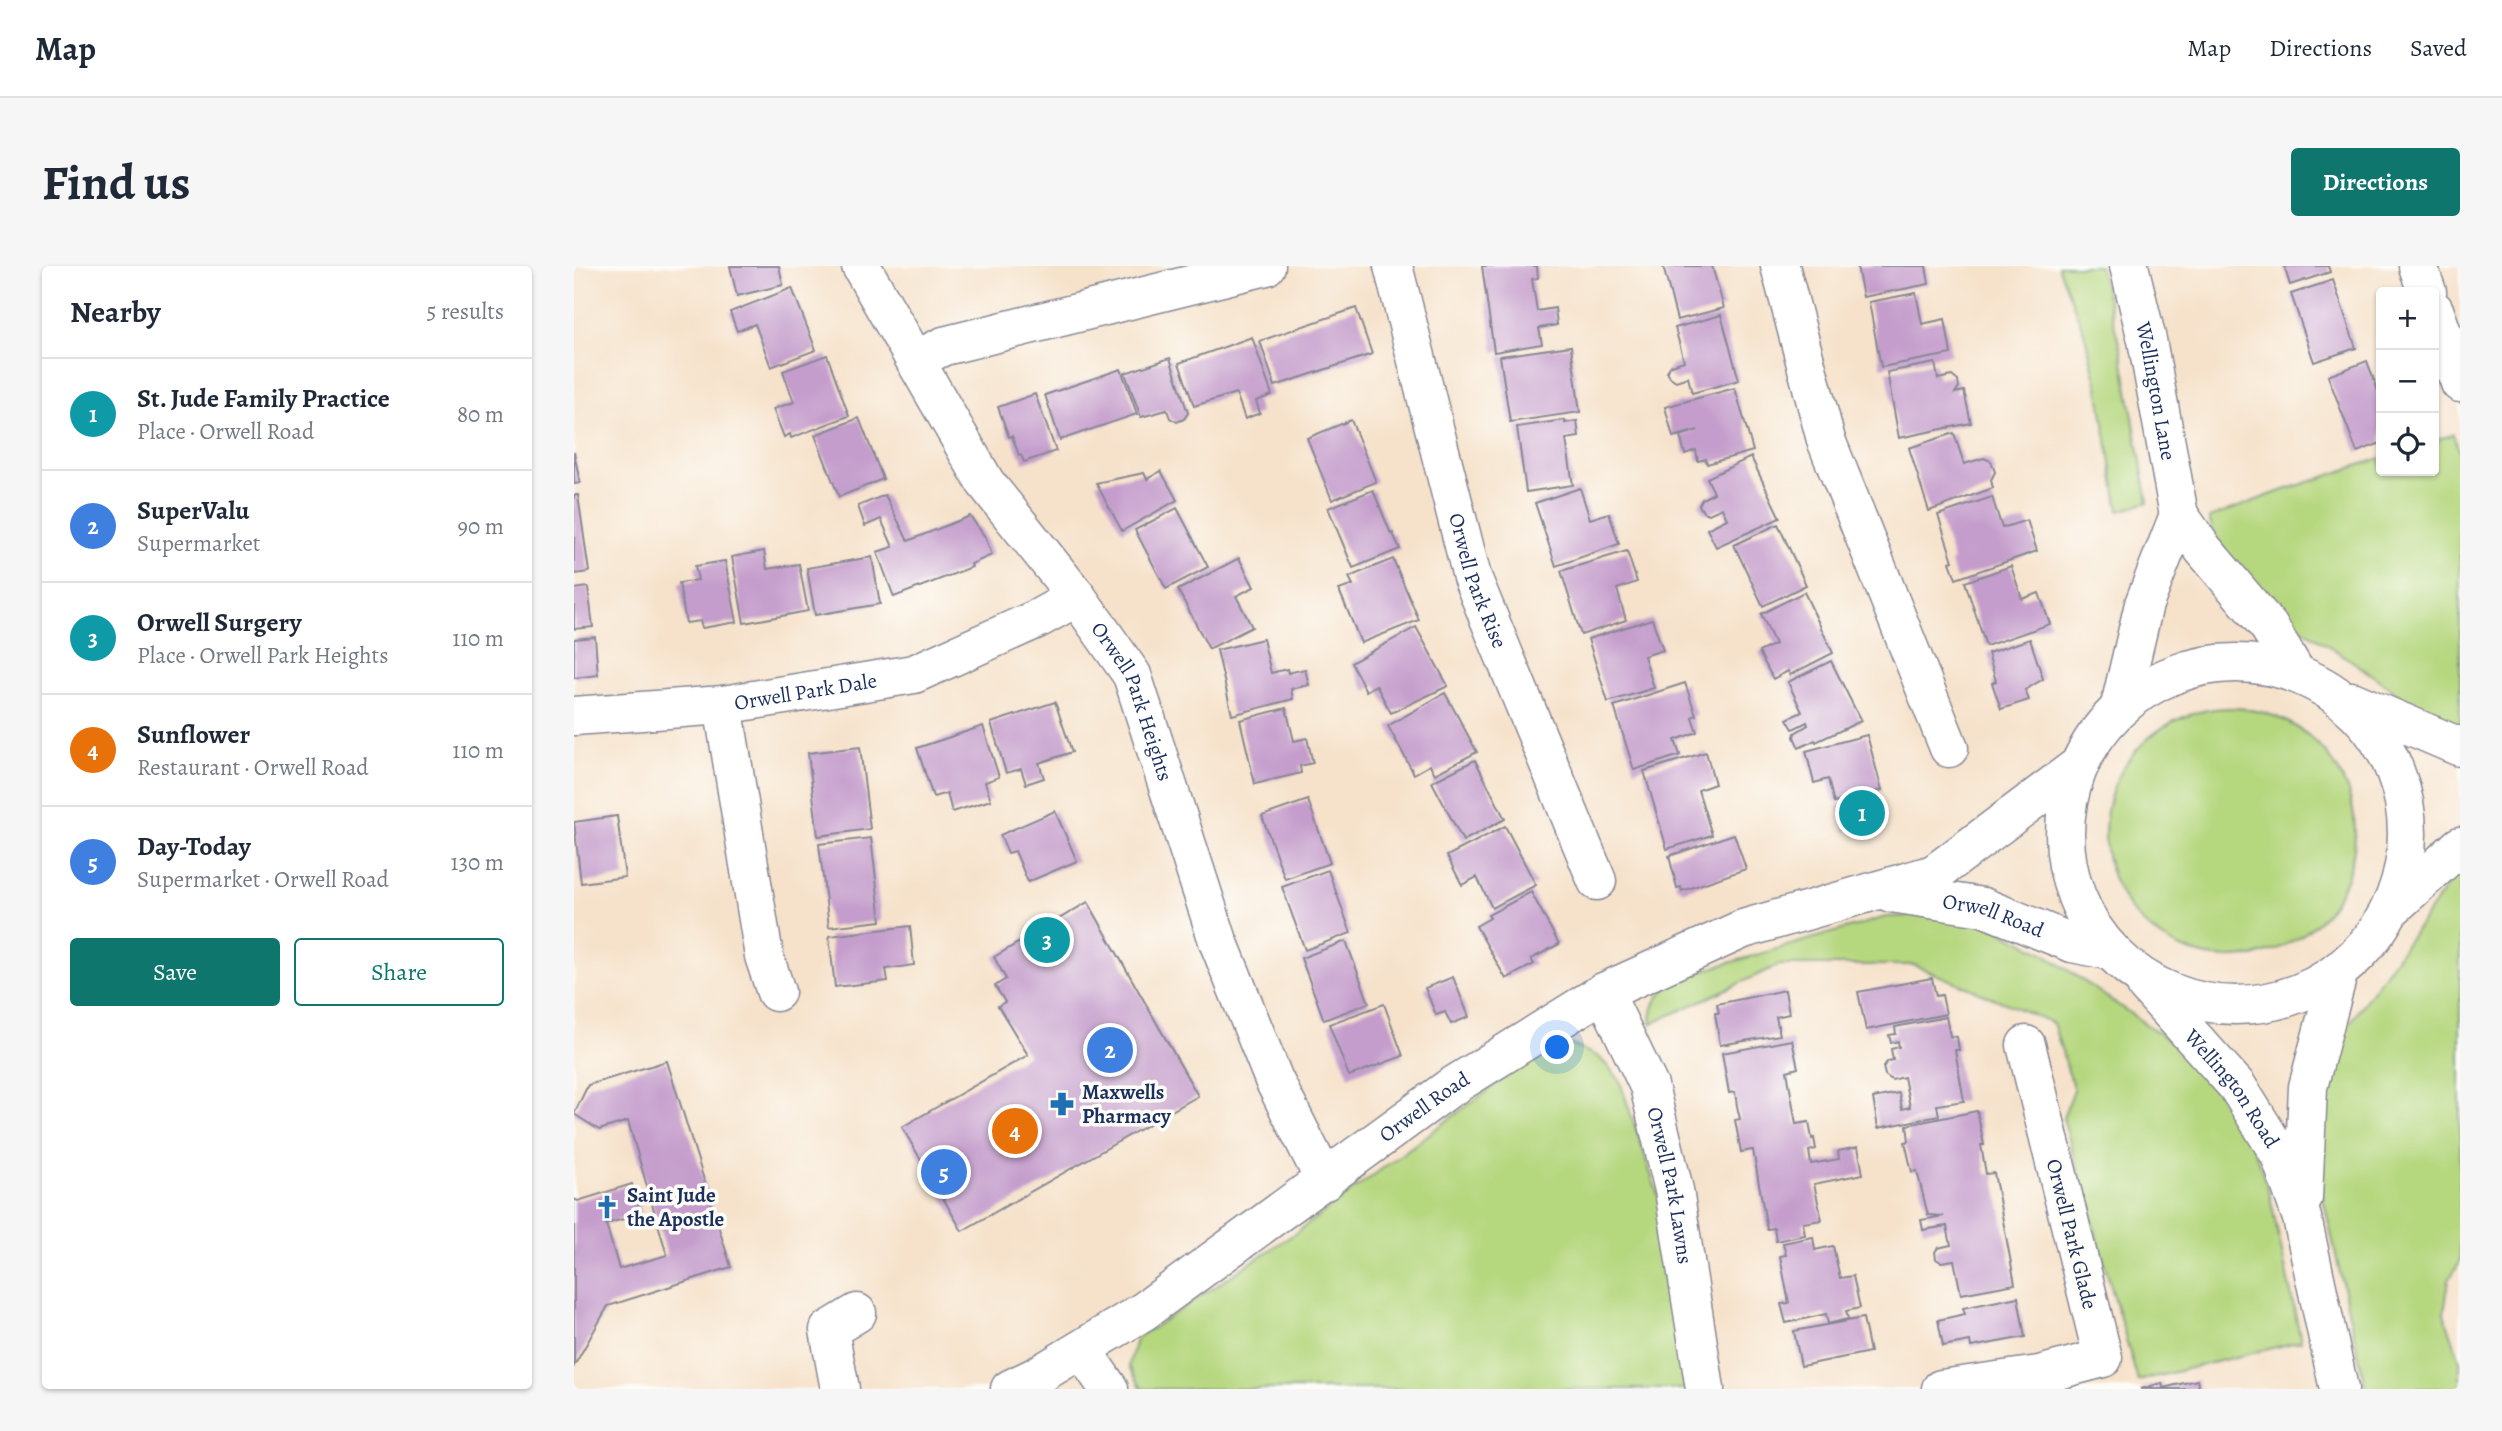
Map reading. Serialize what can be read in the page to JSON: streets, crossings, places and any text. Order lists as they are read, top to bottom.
{
  "streets": {
    "street": [
      "Wellington Lane",
      "Orwell Park Rise",
      "Orwell Park Dale",
      "Orwell Park Heights",
      "Orwell Road",
      "Wellington Road",
      "Orwell Park Lawns",
      "Orwell Park Glade"
    ]
  },
  "crossings": [
    ["Orwell Park Dale", "Orwell Park Heights"],
    ["Orwell Park Heights", "Orwell Road"],
    ["Orwell Road", "Orwell Park Lawns"]
  ],
  "places": {
    "pharmacy": ["Maxwells Pharmacy"],
    "church": ["Saint Jude the Apostle"]
  },
  "page": {
    "header": "Map",
    "nav": ["Map", "Directions", "Saved"],
    "buttons": [
      "Directions",
      ["Save", "Share"]
    ],
    "title": "Find us",
    "heading": ["Nearby", "5 results"],
    "map_buttons": ["+", "−"],
    "list": [
      {
        "mark": "1",
        "name": "St. Jude Family Practice",
        "note": "Place · Orwell Road",
        "value": "80 m"
      },
      {
        "mark": "2",
        "name": "SuperValu",
        "note": "Supermarket",
        "value": "90 m"
      },
      {
        "mark": "3",
        "name": "Orwell Surgery",
        "note": "Place · Orwell Park Heights",
        "value": "110 m"
      },
      {
        "mark": "4",
        "name": "Sunflower",
        "note": "Restaurant · Orwell Road",
        "value": "110 m"
      },
      {
        "mark": "5",
        "name": "Day-Today",
        "note": "Supermarket · Orwell Road",
        "value": "130 m"
      }
    ],
    "pins": [
      "1",
      "3",
      "2",
      "4",
      "5"
    ]
  }
}
